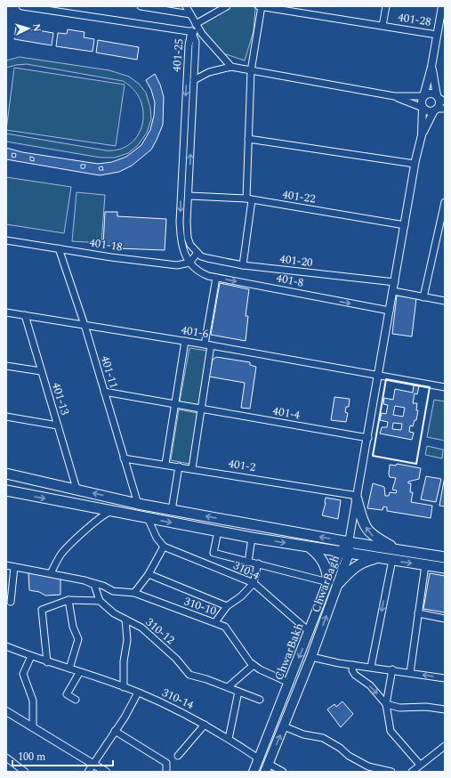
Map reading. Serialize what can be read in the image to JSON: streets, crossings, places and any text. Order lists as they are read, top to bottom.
{
  "streets": {
    "main road": ["ChwarBagh", "ChwarBakh"],
    "street": [
      "401-28",
      "401-25",
      "401-22",
      "401-18",
      "401-20",
      "401-8",
      "401-6",
      "401-11",
      "401-13",
      "401-4",
      "401-2",
      "310-4",
      "310-10",
      "310-12",
      "310-14"
    ]
  },
  "crossings": [
    ["401-25", "401-22"],
    ["401-25", "401-18"],
    ["401-25", "401-20"],
    ["401-25", "401-8"],
    ["401-18", "401-8"],
    ["401-18", "401-11"],
    ["401-6", "401-11"],
    ["401-6", "401-13"],
    ["401-11", "401-4"],
    ["401-11", "401-2"],
    ["310-4", "ChwarBakh"],
    ["ChwarBagh", "ChwarBakh"],
    ["310-10", "ChwarBakh"],
    ["ChwarBakh", "310-14"]
  ],
  "one_way": ["401-8", "ChwarBagh"],
  "scale_bar": "100 m",
  "north": "right"
}
